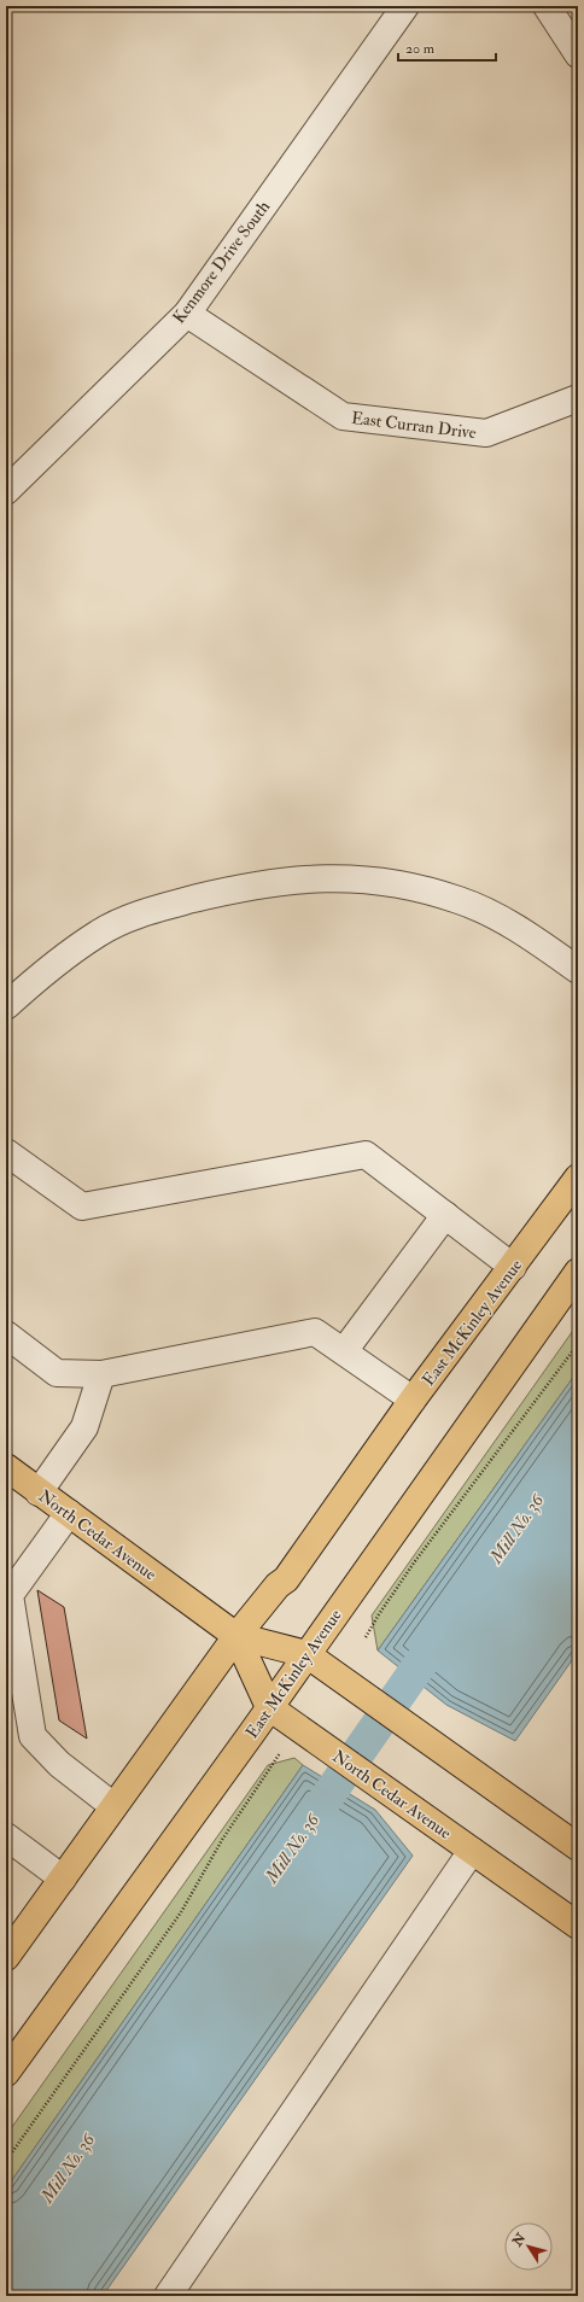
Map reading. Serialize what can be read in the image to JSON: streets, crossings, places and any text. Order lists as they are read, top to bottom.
{
  "streets": {
    "main road": ["East McKinley Avenue", "North Cedar Avenue"],
    "street": ["Kenmore Drive South", "East Curran Drive"]
  },
  "crossings": [
    ["Kenmore Drive South", "East Curran Drive"],
    ["East McKinley Avenue", "North Cedar Avenue"]
  ],
  "water": ["Mill No. 36"],
  "scale_bar": "20 m",
  "north": "top left"
}
